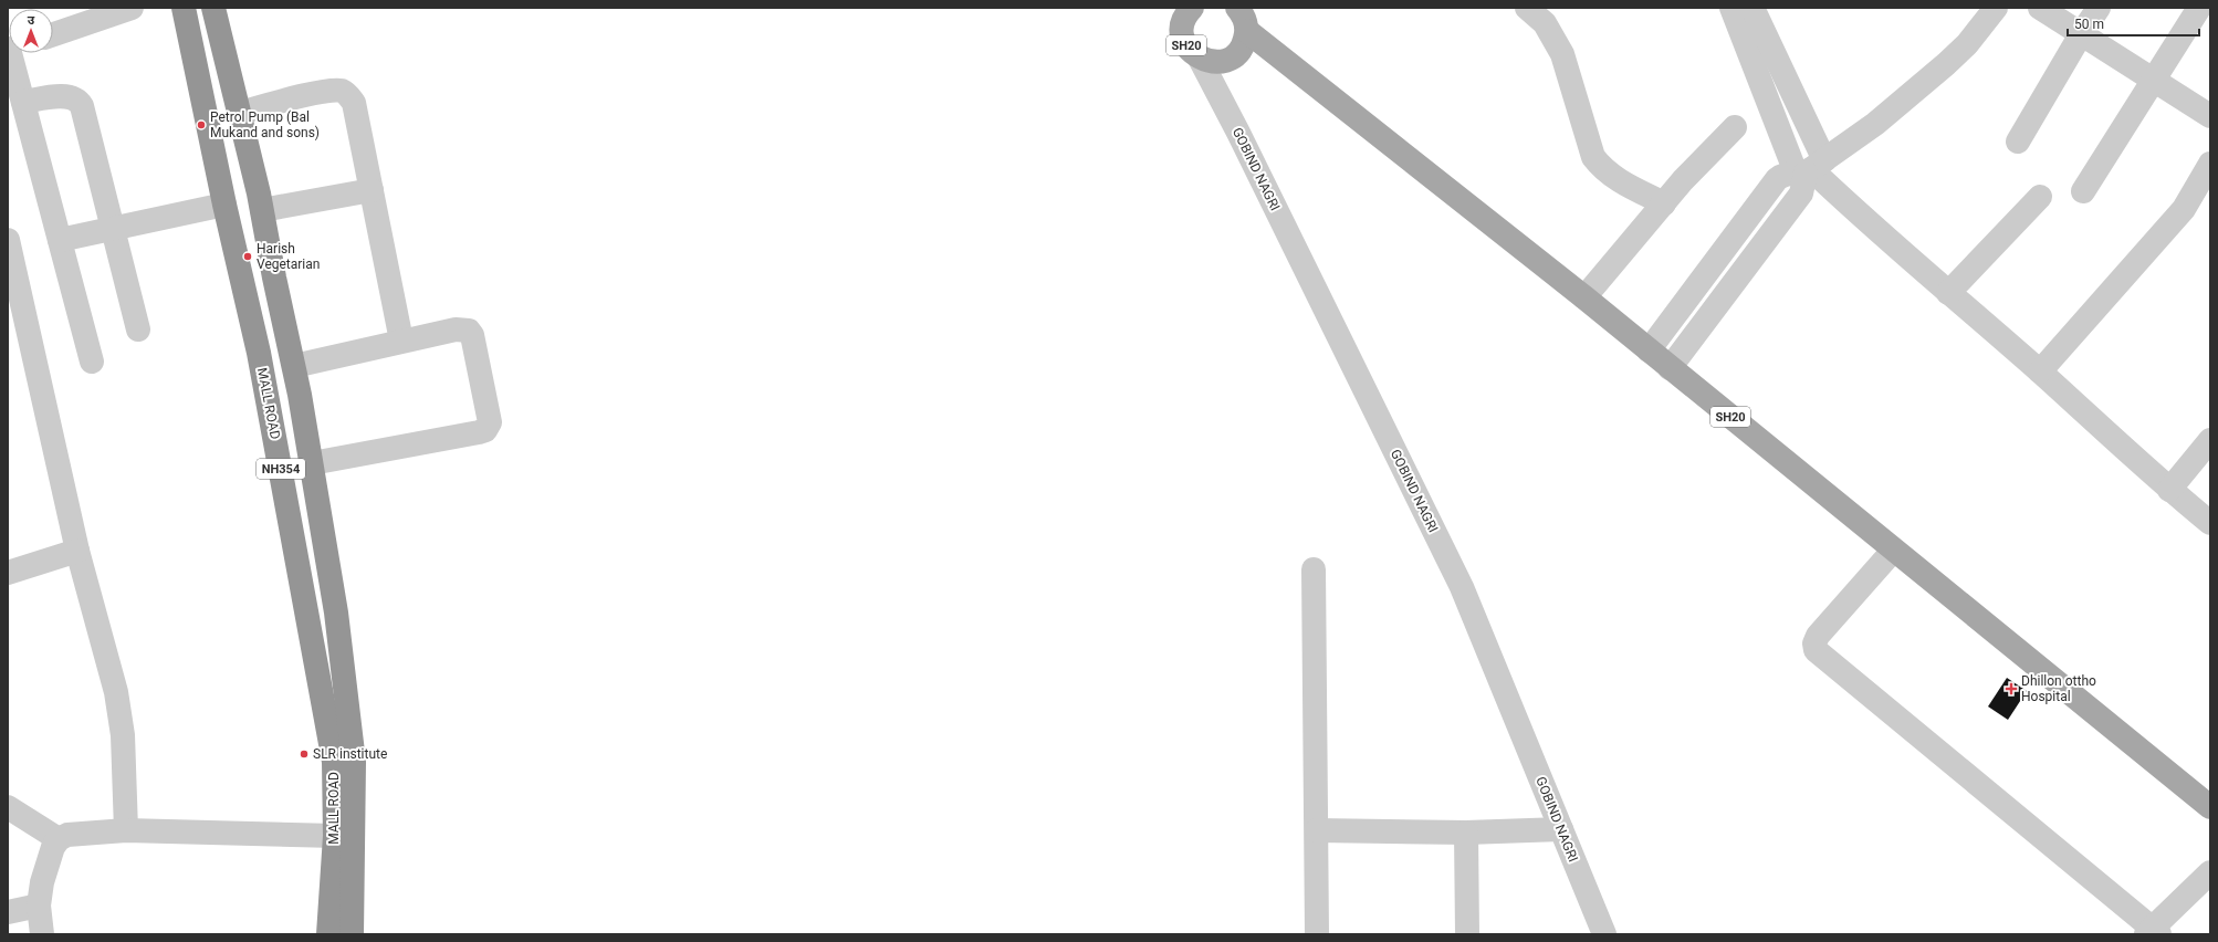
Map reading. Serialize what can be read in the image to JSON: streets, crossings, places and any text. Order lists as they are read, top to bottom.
{
  "streets": {
    "highway": ["MALL ROAD", "NH354"],
    "main road": ["SH20"],
    "street": ["GOBIND NAGRI"]
  },
  "crossings": [
    ["SH20", "GOBIND NAGRI"]
  ],
  "places": {
    "other": ["Petrol Pump (Bal Mukand and sons)", "Harish Vegetarian", "SLR institute"],
    "health": ["Dhillon ottho Hospital"]
  },
  "scale_bar": "50 m",
  "north": "top"
}
